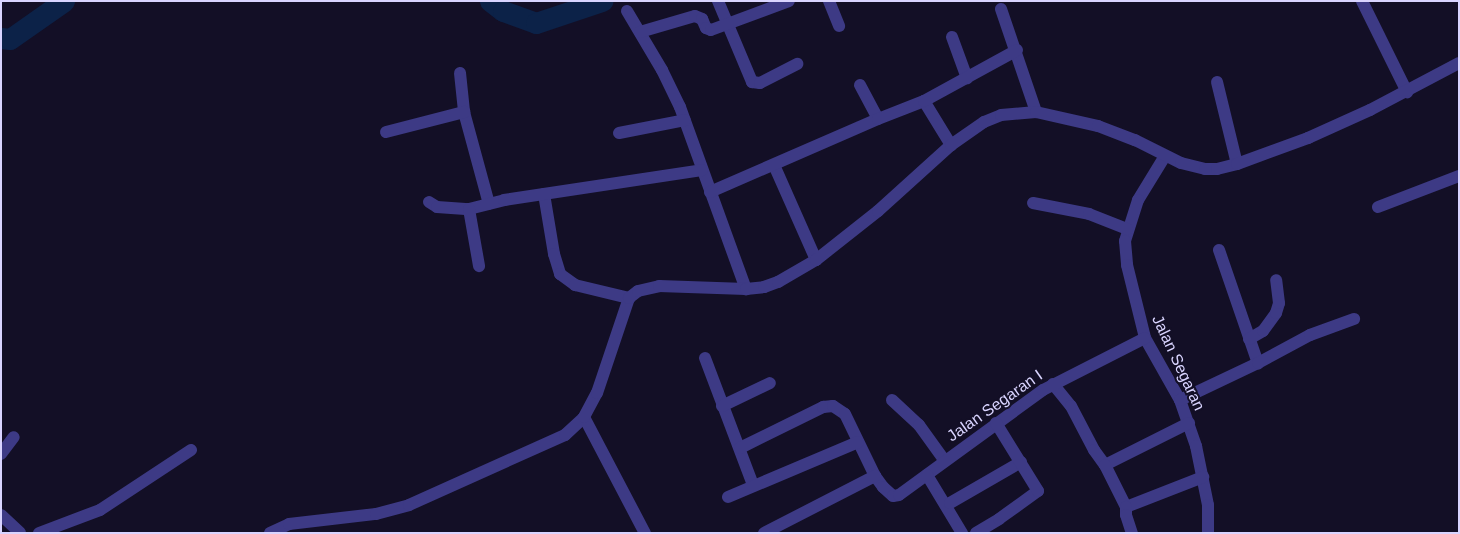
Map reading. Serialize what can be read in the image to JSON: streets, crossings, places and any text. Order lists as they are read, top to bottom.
{
  "streets": {
    "street": ["Jalan Segaran", "Jalan Segaran I"]
  },
  "crossings": [
    ["Jalan Segaran", "Jalan Segaran I"]
  ]
}
